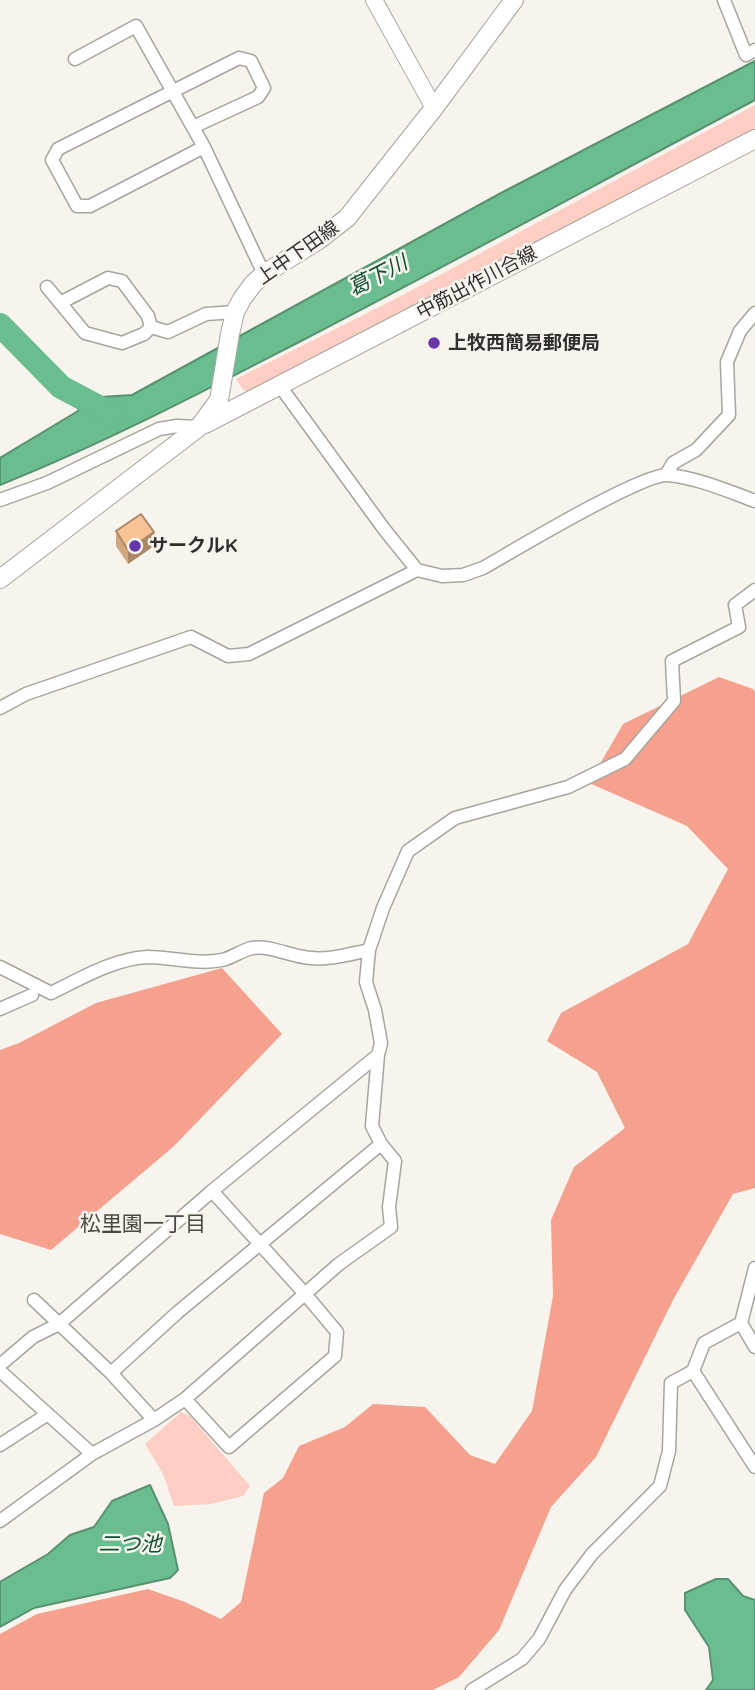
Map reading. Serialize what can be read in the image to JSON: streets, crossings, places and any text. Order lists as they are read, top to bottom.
{
  "streets": {
    "main road": ["上中下田線", "中筋出作川合線"]
  },
  "crossings": [
    ["上中下田線", "中筋出作川合線"]
  ],
  "districts": ["松里園一丁目"],
  "water": ["葛下川", "二つ池"],
  "places": ["上牧西簡易郵便局", "サークルK"]
}
